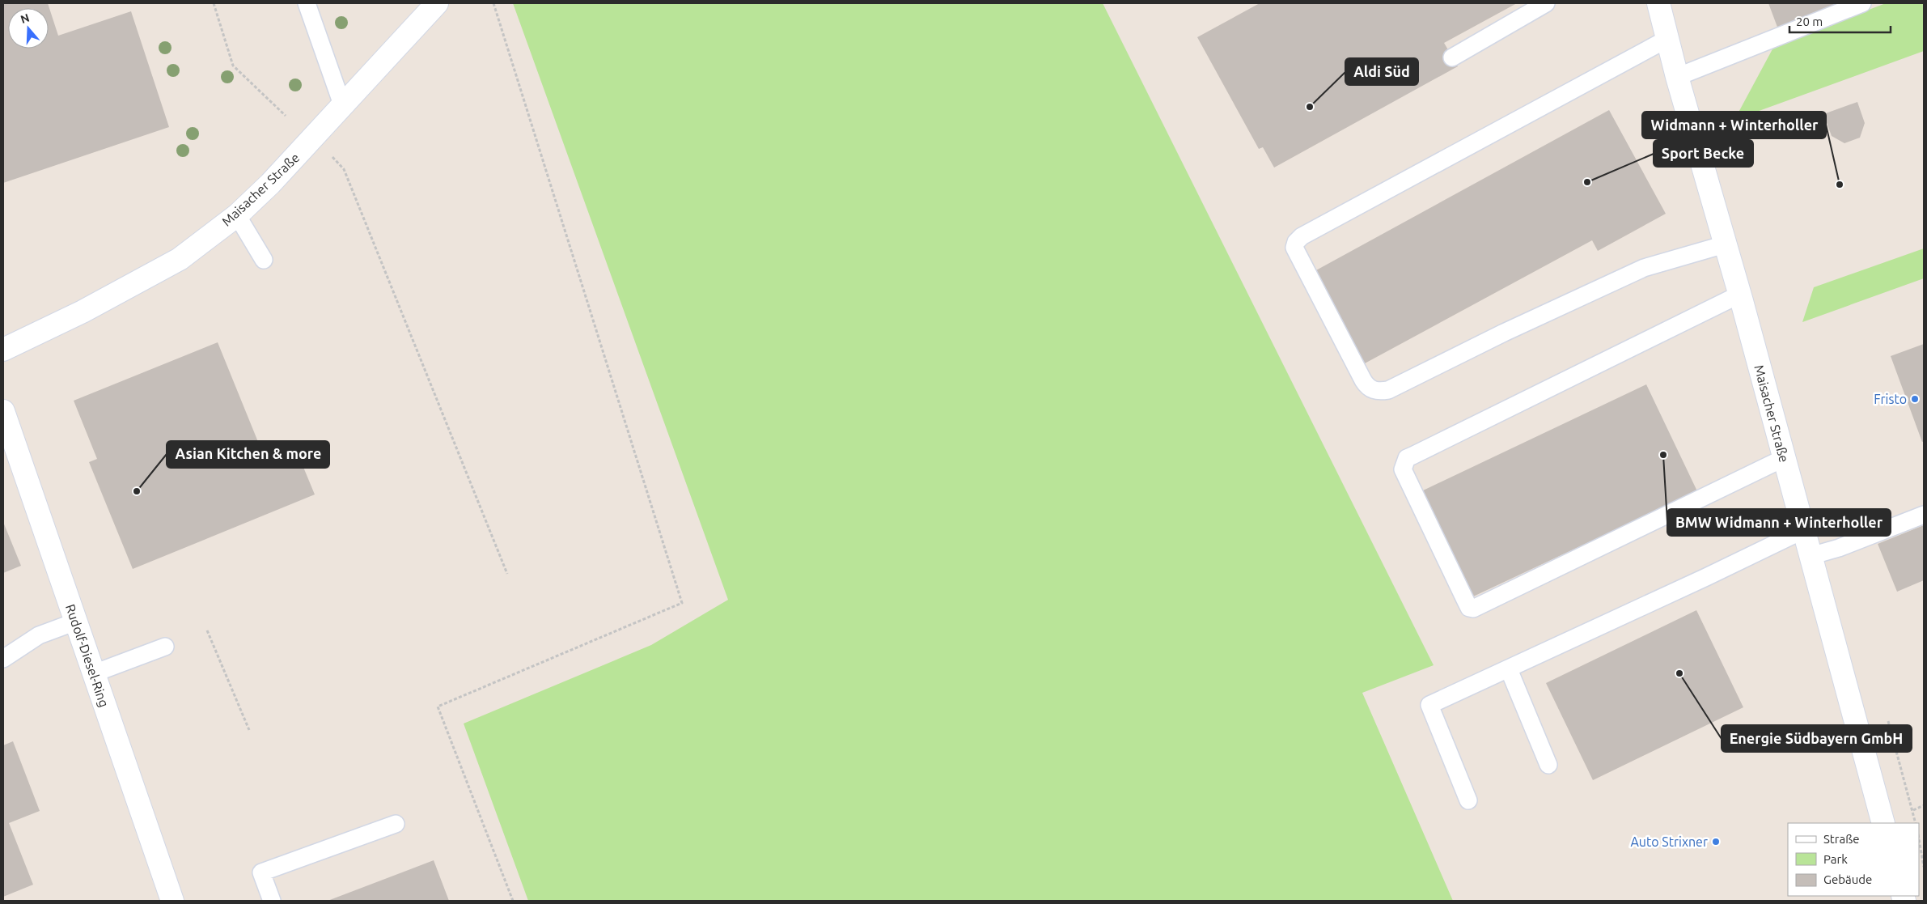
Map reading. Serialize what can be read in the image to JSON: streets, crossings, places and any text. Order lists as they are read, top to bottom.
{
  "streets": {
    "street": ["Maisacher Straße", "Rudolf-Diesel-Ring"]
  },
  "places": [
    "Aldi Süd",
    "Sport Becke",
    "Widmann + Winterholler",
    "Fristo",
    "BMW Widmann + Winterholler",
    "Asian Kitchen & more",
    "Energie Südbayern GmbH",
    "Auto Strixner"
  ],
  "legend": ["Straße", "Park", "Gebäude"],
  "scale_bar": "20 m",
  "north": "top"
}
